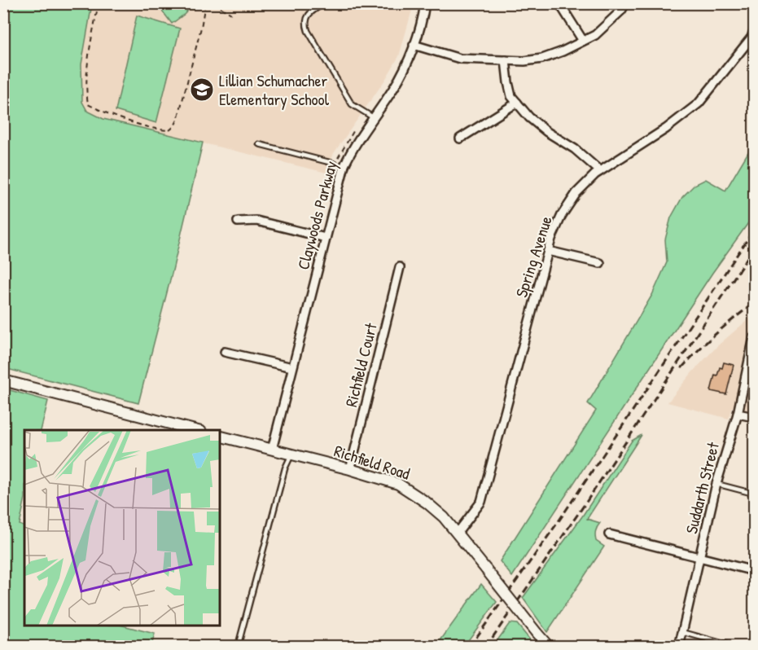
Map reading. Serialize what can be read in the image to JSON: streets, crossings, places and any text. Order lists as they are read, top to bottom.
{
  "streets": {
    "street": [
      "Claywoods Parkway",
      "Spring Avenue",
      "Richfield Court",
      "Richfield Road",
      "Suddarth Street"
    ]
  },
  "crossings": [
    ["Claywoods Parkway", "Richfield Road"],
    ["Spring Avenue", "Richfield Road"],
    ["Richfield Court", "Richfield Road"]
  ],
  "places": {
    "school or university": ["Lillian Schumacher Elementary School"]
  }
}
